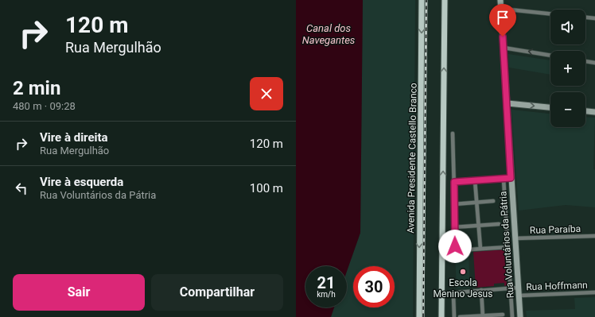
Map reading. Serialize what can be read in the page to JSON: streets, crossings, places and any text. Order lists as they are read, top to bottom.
{
  "streets": {
    "main road": ["Avenida Presidente Castello Branco", "Rua Voluntários da Pátria"],
    "street": ["Rua Paraíba", "Rua Hoffmann"]
  },
  "crossings": [
    ["Rua Paraíba", "Rua Voluntários da Pátria"],
    ["Rua Voluntários da Pátria", "Rua Hoffmann"]
  ],
  "water": ["Canal dos Navegantes"],
  "places": ["Escola Menino Jesus"],
  "page": {
    "turn": ["120 m", "Rua Mergulhão"],
    "map_buttons": ["+", "−"],
    "heading": ["2 min", "480 m · 09:28"],
    "list": [
      {
        "name": "Vire à direita",
        "note": "Rua Mergulhão",
        "value": "120 m"
      },
      {
        "name": "Vire à esquerda",
        "note": "Rua Voluntários da Pátria",
        "value": "100 m"
      }
    ],
    "speed": "21 km/h",
    "limit": "30",
    "buttons": ["Sair", "Compartilhar"]
  }
}
